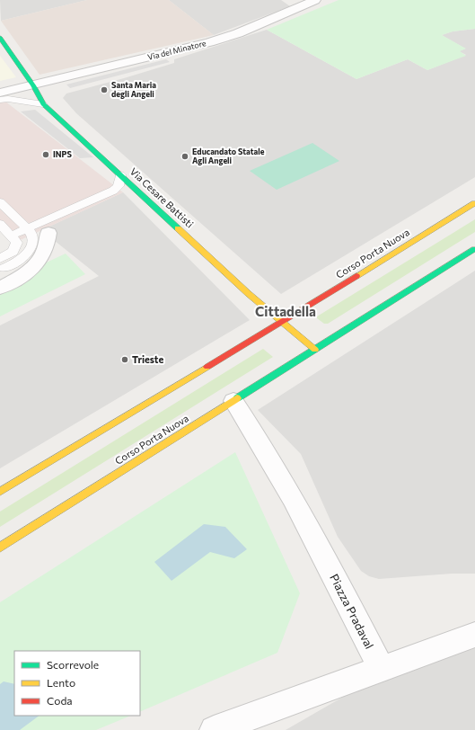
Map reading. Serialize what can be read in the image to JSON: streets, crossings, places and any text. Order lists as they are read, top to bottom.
{
  "streets": {
    "street": [
      "Via del Minatore",
      "Via Cesare Battisti",
      "Corso Porta Nuova",
      "Piazza Pradaval"
    ]
  },
  "crossings": [
    ["Via del Minatore", "Via Cesare Battisti"],
    ["Via Cesare Battisti", "Corso Porta Nuova"],
    ["Corso Porta Nuova", "Piazza Pradaval"]
  ],
  "districts": ["Cittadella"],
  "places": [
    "Santa Maria degli Angeli",
    "INPS",
    "Educandato Statale Agli Angeli",
    "Trieste"
  ],
  "legend": ["Scorrevole", "Lento", "Coda"]
}
